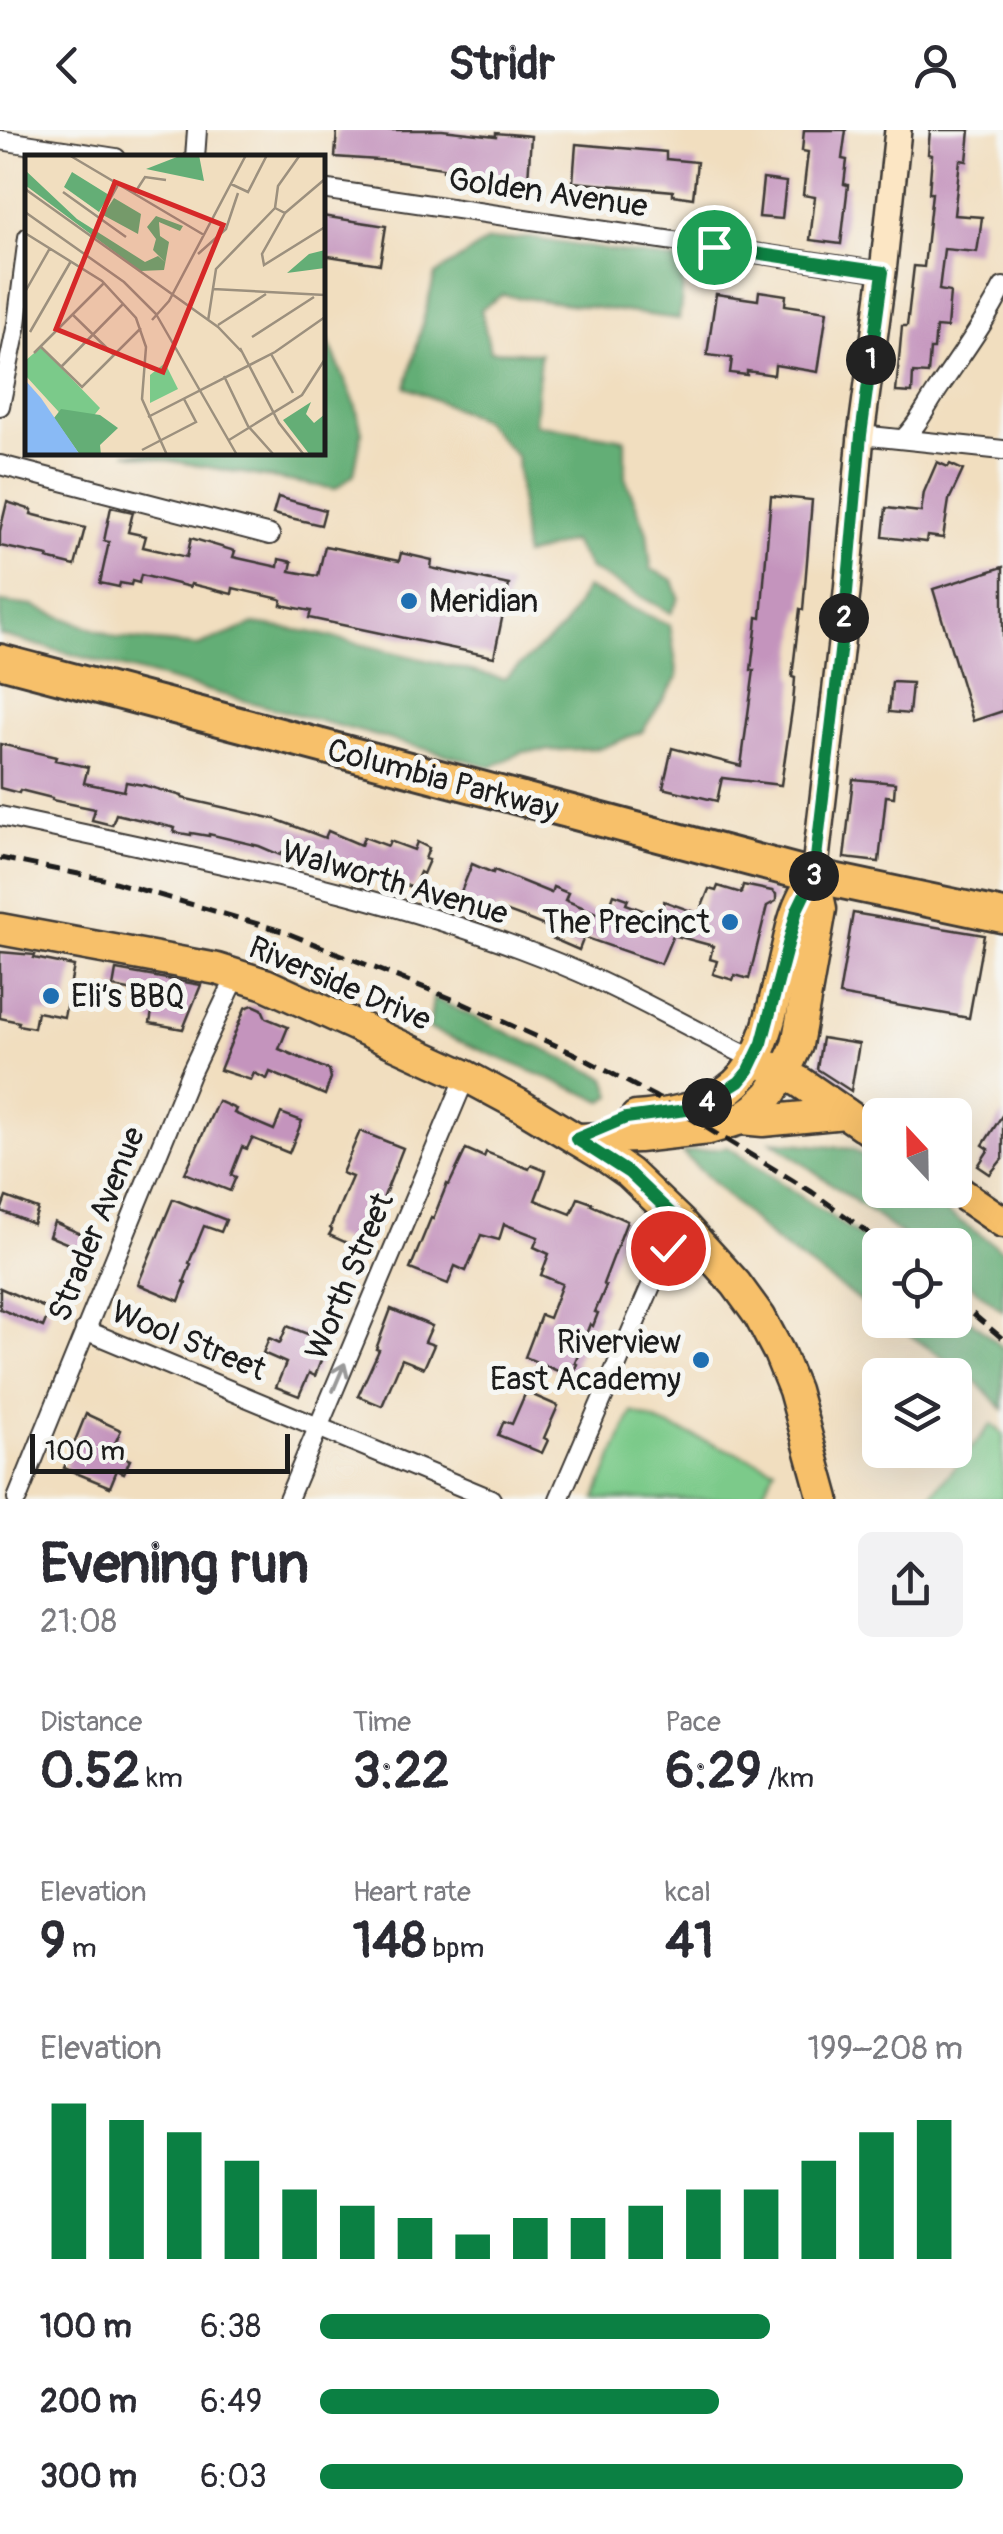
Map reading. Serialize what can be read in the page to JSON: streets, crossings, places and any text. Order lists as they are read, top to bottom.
{
  "streets": {
    "highway": ["Columbia Parkway"],
    "main road": ["Riverside Drive"],
    "street": [
      "Golden Avenue",
      "Walworth Avenue",
      "Strader Avenue",
      "Worth Street",
      "Wool Street"
    ]
  },
  "crossings": [
    ["Riverside Drive", "Strader Avenue"],
    ["Riverside Drive", "Worth Street"],
    ["Strader Avenue", "Wool Street"],
    ["Worth Street", "Wool Street"]
  ],
  "one_way": ["Worth Street"],
  "places": [
    "Meridian",
    "The Precinct",
    "Eli’s BBQ",
    "Riverview East Academy"
  ],
  "scale_bar": "100 m",
  "north": "top",
  "page": {
    "header": "Stridr",
    "pins": [
      "1",
      "2",
      "3",
      "4"
    ],
    "scale": "100 m",
    "heading": ["Evening run", "21:08"],
    "stats": [
      ["Distance", "0.52 km"],
      ["Time", "3:22"],
      ["Pace", "6:29 /km"],
      ["Elevation", "9 m"],
      ["Heart rate", "148 bpm"],
      ["kcal", "41"]
    ],
    "chart": ["Elevation", "199–208 m"],
    "list": [
      {
        "name": "100 m",
        "note": "6:38"
      },
      {
        "name": "200 m",
        "note": "6:49"
      },
      {
        "name": "300 m",
        "note": "6:03"
      }
    ]
  }
}
